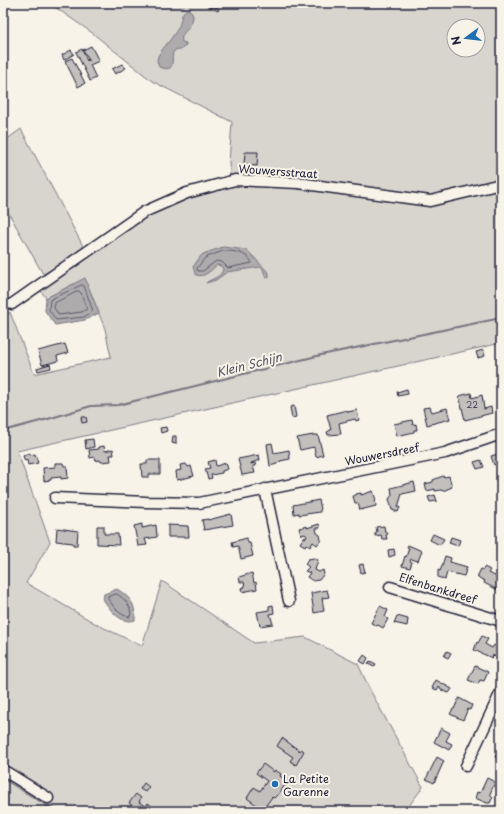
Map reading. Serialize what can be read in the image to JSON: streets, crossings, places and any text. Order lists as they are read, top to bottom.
{
  "streets": {
    "street": ["Wouwersstraat", "Wouwersdreef", "Elfenbankdreef"]
  },
  "water": ["Klein Schijn"],
  "places": ["La Petite Garenne"],
  "house_numbers": ["22"],
  "north": "left"
}
